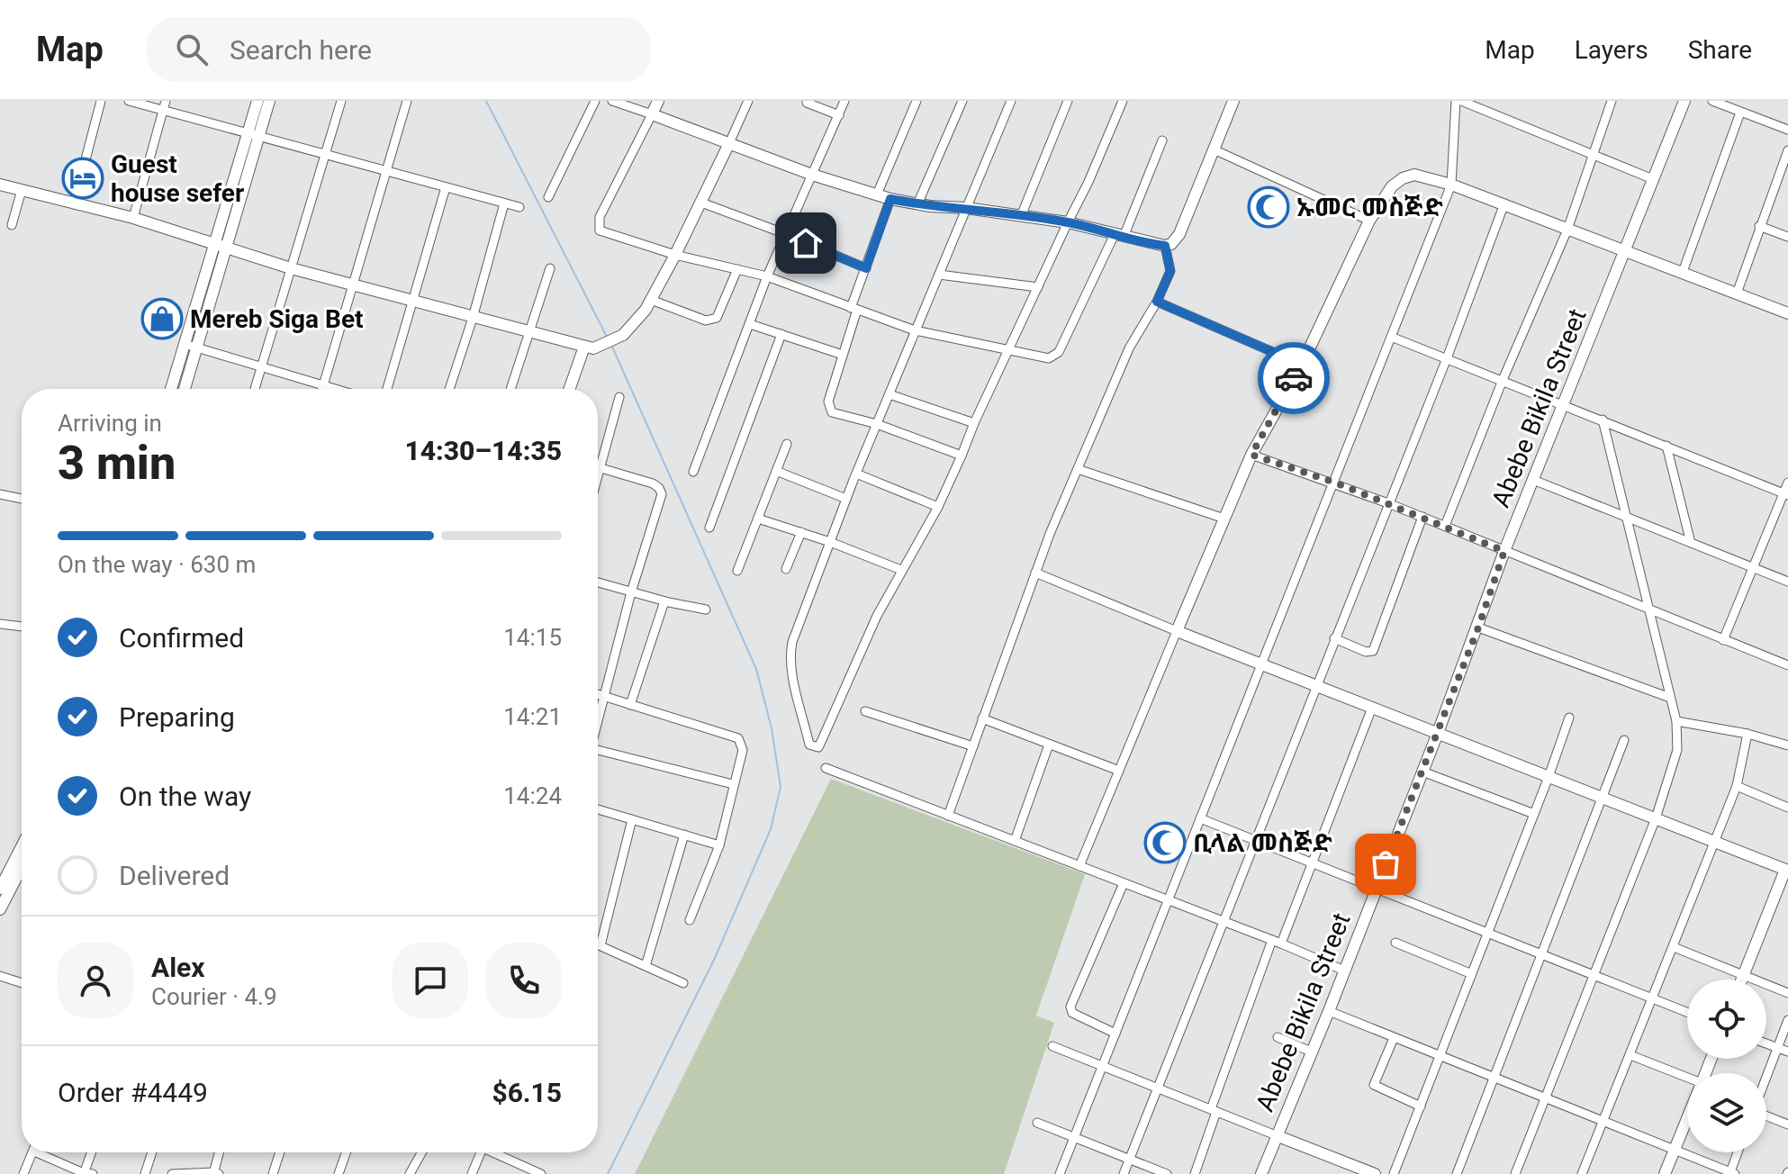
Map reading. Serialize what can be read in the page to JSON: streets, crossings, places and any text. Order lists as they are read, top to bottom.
{
  "streets": {
    "street": ["Abebe Bikila Street"]
  },
  "places": {
    "hotel": ["Guest house sefer"],
    "mosque": ["ኡመር መስጅድ", "ቢላል መስጅድ"],
    "shop": ["Mereb Siga Bet"]
  },
  "page": {
    "header": "Map",
    "search": "Search here",
    "nav": ["Map", "Layers", "Share"],
    "heading": ["3 min", "Arriving in", "14:30–14:35"],
    "panel": [
      "Alex",
      "Courier · 4.9",
      "Order #4449",
      "$6.15"
    ],
    "bar": "On the way · 630 m",
    "list": [
      ["Confirmed", "14:15"],
      ["Preparing", "14:21"],
      ["On the way", "14:24"],
      "Delivered"
    ]
  }
}
